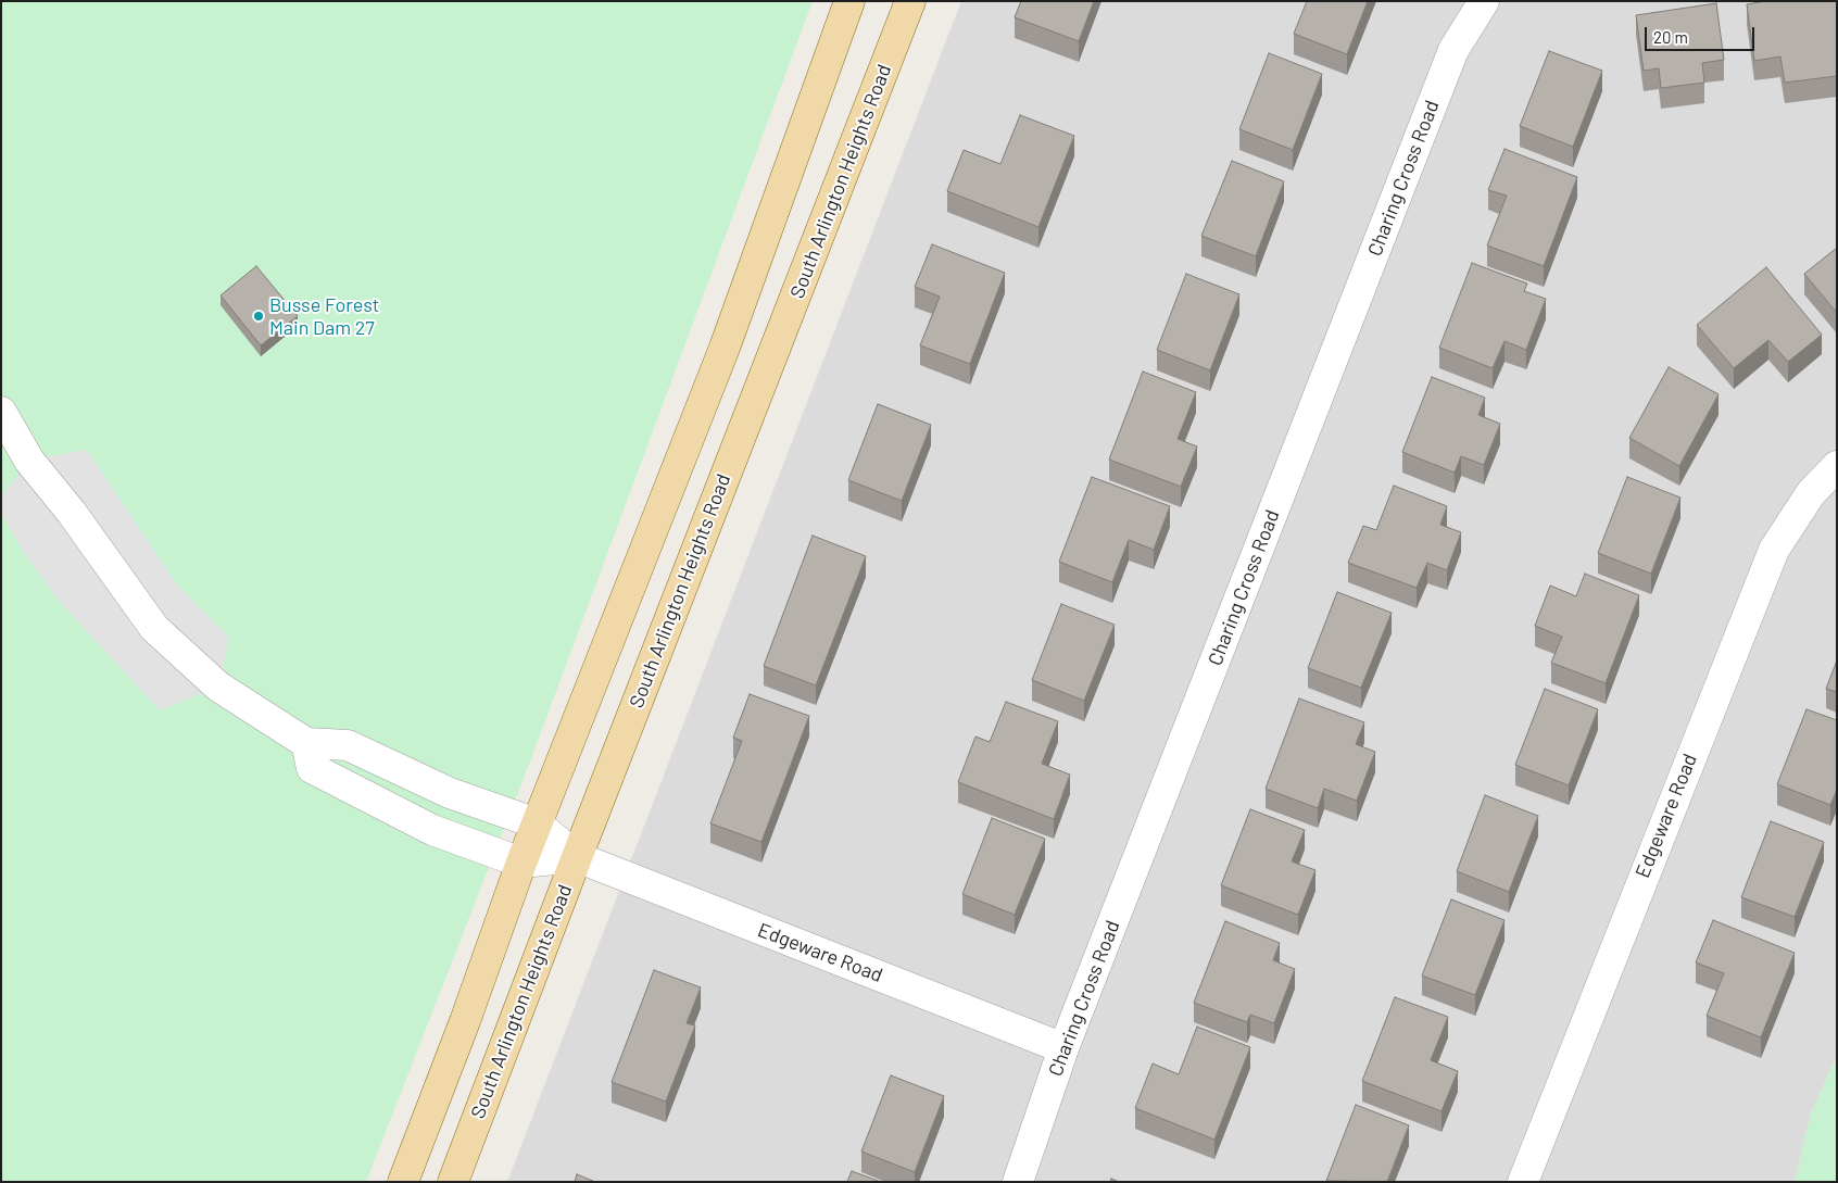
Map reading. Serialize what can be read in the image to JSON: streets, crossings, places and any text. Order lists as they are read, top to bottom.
{
  "streets": {
    "main road": ["South Arlington Heights Road"],
    "street": ["Charing Cross Road", "Edgeware Road"]
  },
  "crossings": [
    ["Charing Cross Road", "Edgeware Road"],
    ["South Arlington Heights Road", "Edgeware Road"]
  ],
  "places": ["Busse Forest Main Dam 27"],
  "scale_bar": "20 m"
}
